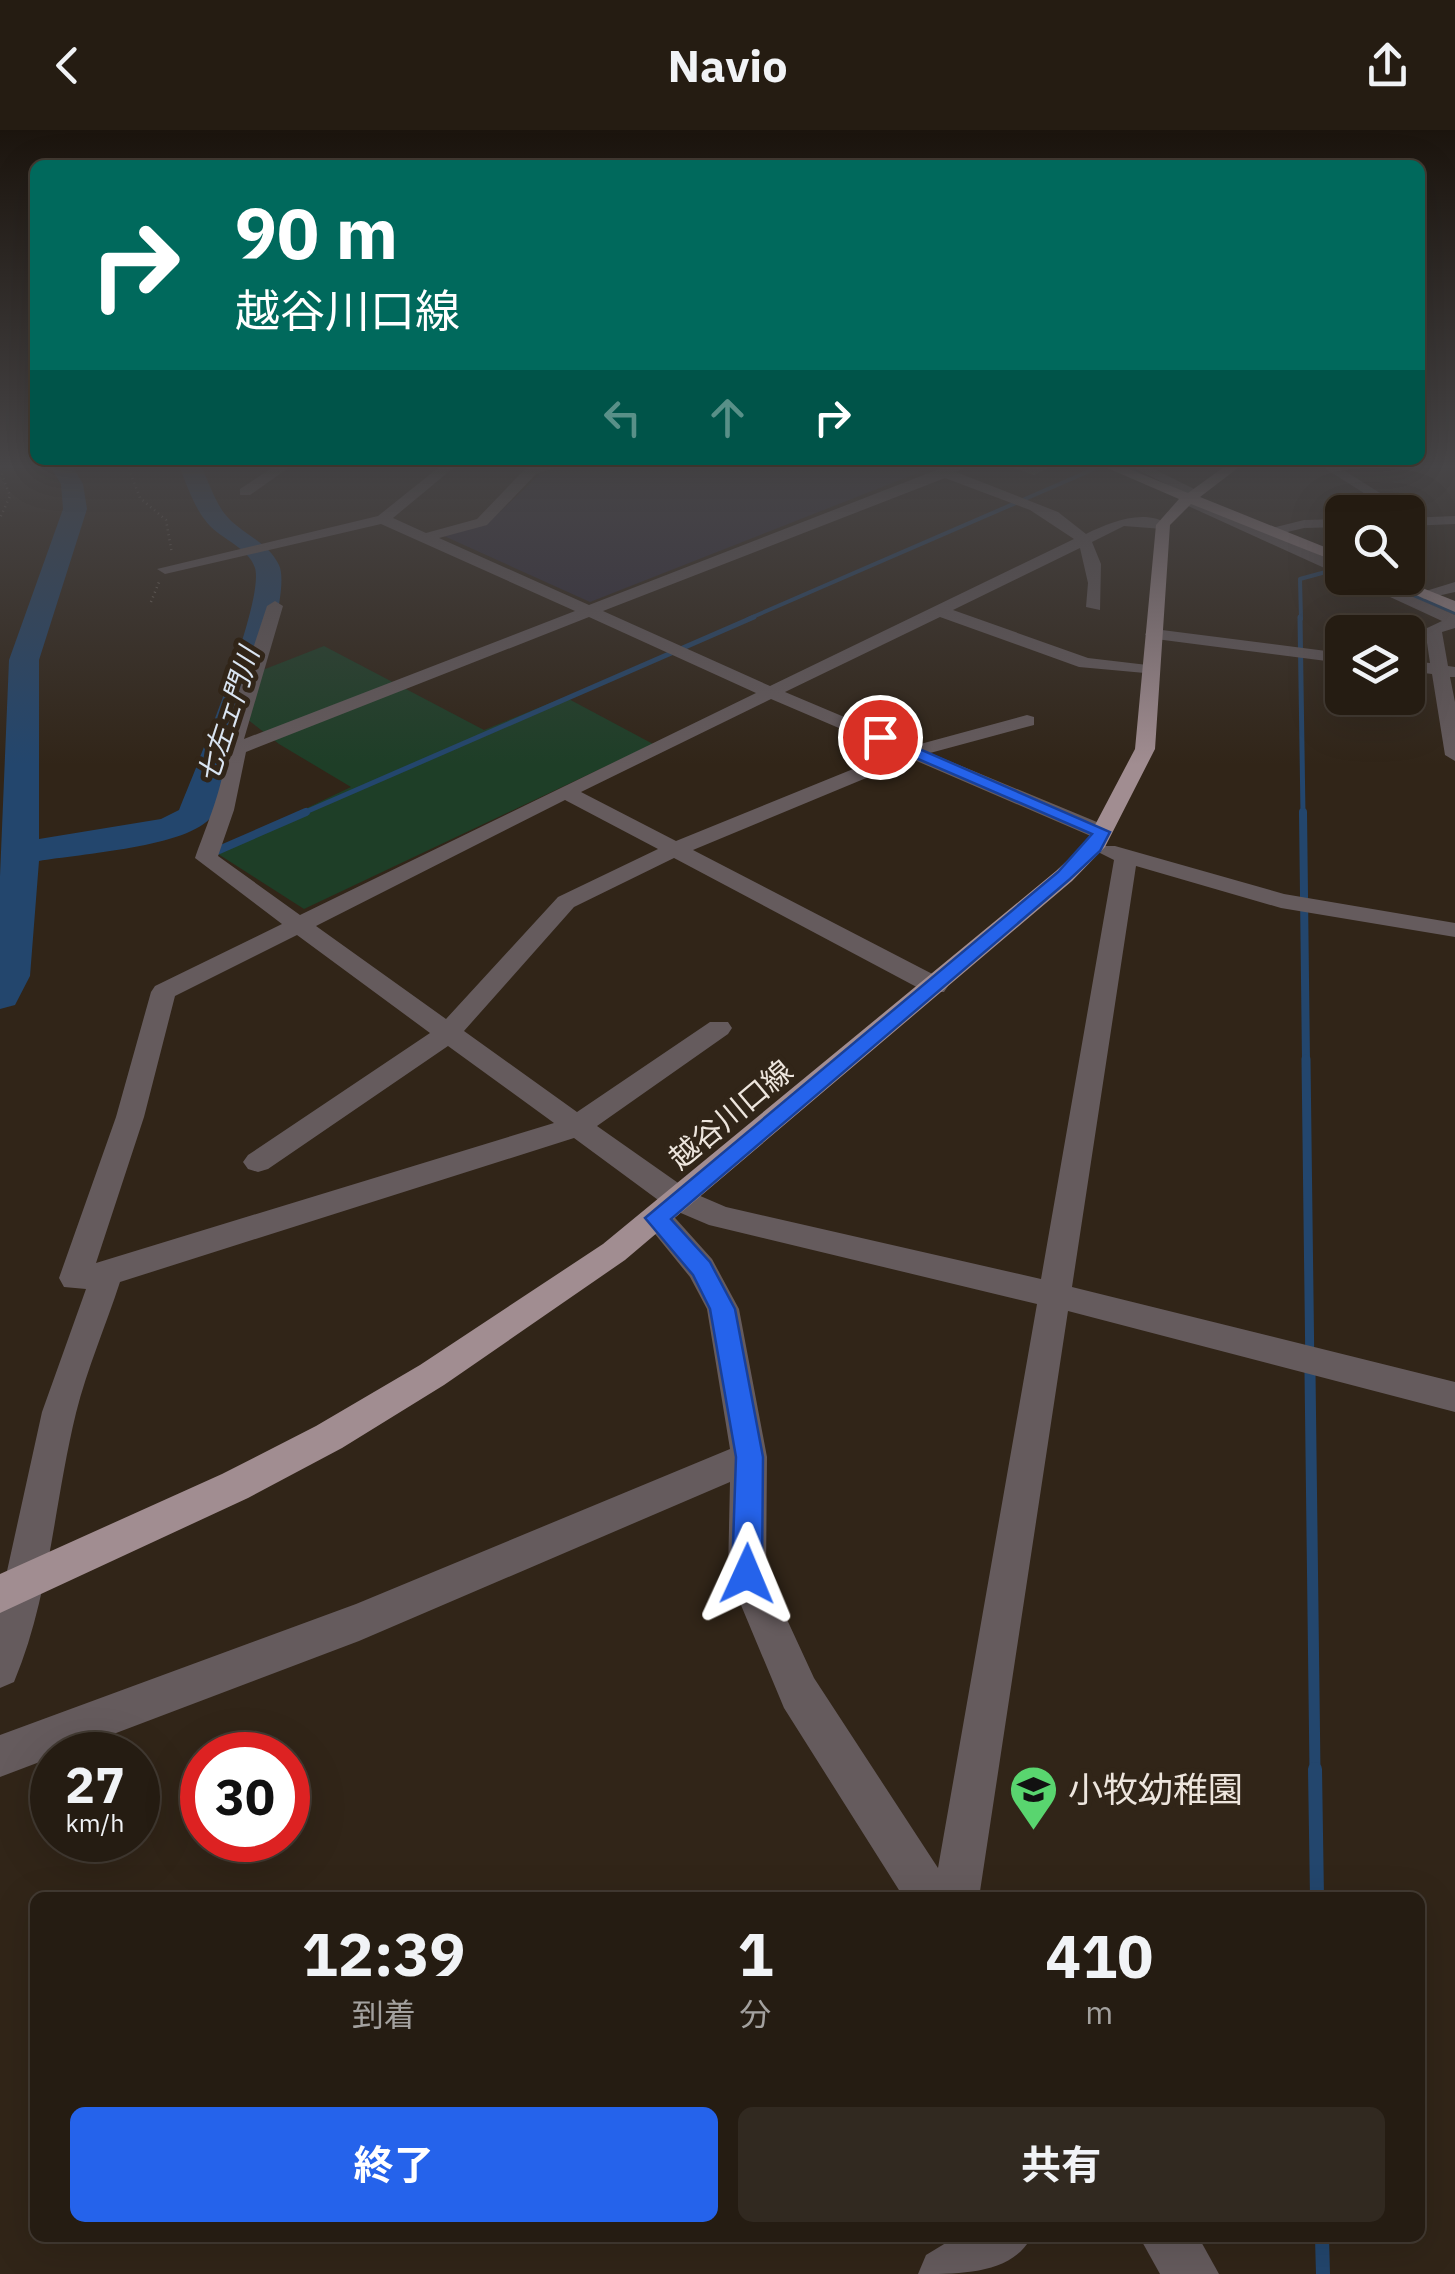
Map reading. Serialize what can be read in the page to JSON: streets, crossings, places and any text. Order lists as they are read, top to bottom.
{
  "streets": {
    "main road": ["越谷川口線"]
  },
  "water": ["七左ェ門川"],
  "places": {
    "school or university": ["小牧幼稚園"]
  },
  "page": {
    "header": "Navio",
    "turn": ["90 m", "越谷川口線"],
    "speed": "27 km/h",
    "limit": "30",
    "eta": [
      "12:39",
      "到着",
      "1",
      "分",
      "410",
      "m"
    ],
    "buttons": ["終了", "共有"]
  }
}
